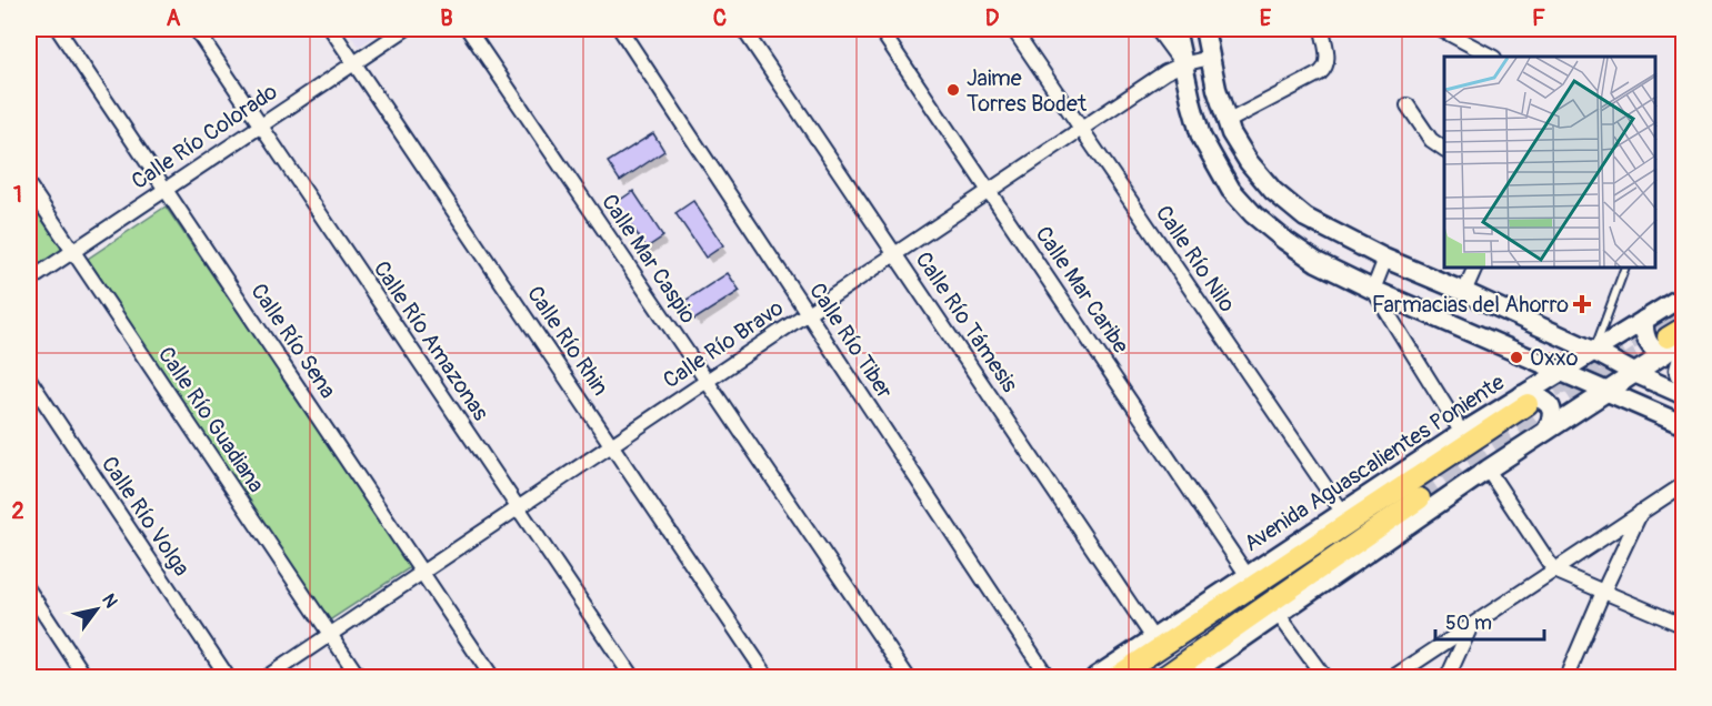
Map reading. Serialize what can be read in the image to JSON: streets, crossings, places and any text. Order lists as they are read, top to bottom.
{
  "streets": {
    "main road": ["Avenida Aguascalientes Poniente"],
    "street": [
      "Calle Río Colorado",
      "Calle Mar Caspio",
      "Calle Río Nilo",
      "Calle Mar Caribe",
      "Calle Río Támesis",
      "Calle Río Sena",
      "Calle Río Amazonas",
      "Calle Río Rhin",
      "Calle Río Tiber",
      "Calle Río Bravo",
      "Calle Río Guadiana",
      "Calle Río Volga"
    ]
  },
  "crossings": [
    ["Calle Río Colorado", "Calle Río Sena"],
    ["Calle Río Colorado", "Calle Río Amazonas"],
    ["Calle Río Colorado", "Calle Río Rhin"],
    ["Calle Río Colorado", "Calle Río Guadiana"],
    ["Calle Mar Caspio", "Calle Río Bravo"],
    ["Calle Río Nilo", "Calle Río Bravo"],
    ["Calle Río Nilo", "Avenida Aguascalientes Poniente"],
    ["Calle Mar Caribe", "Calle Río Bravo"],
    ["Calle Mar Caribe", "Avenida Aguascalientes Poniente"],
    ["Calle Río Támesis", "Calle Río Bravo"],
    ["Calle Río Támesis", "Avenida Aguascalientes Poniente"],
    ["Calle Río Sena", "Calle Río Bravo"],
    ["Calle Río Amazonas", "Calle Río Bravo"],
    ["Calle Río Rhin", "Calle Río Bravo"],
    ["Calle Río Tiber", "Calle Río Bravo"],
    ["Calle Río Bravo", "Calle Río Guadiana"]
  ],
  "places": {
    "other": ["Jaime Torres Bodet", "Oxxo"],
    "health": ["Farmacias del Ahorro"]
  },
  "scale_bar": "50 m",
  "north": "top right",
  "grid": {
    "columns": [
      "A",
      "B",
      "C",
      "D",
      "E",
      "F"
    ],
    "rows": ["1", "2"]
  }
}
